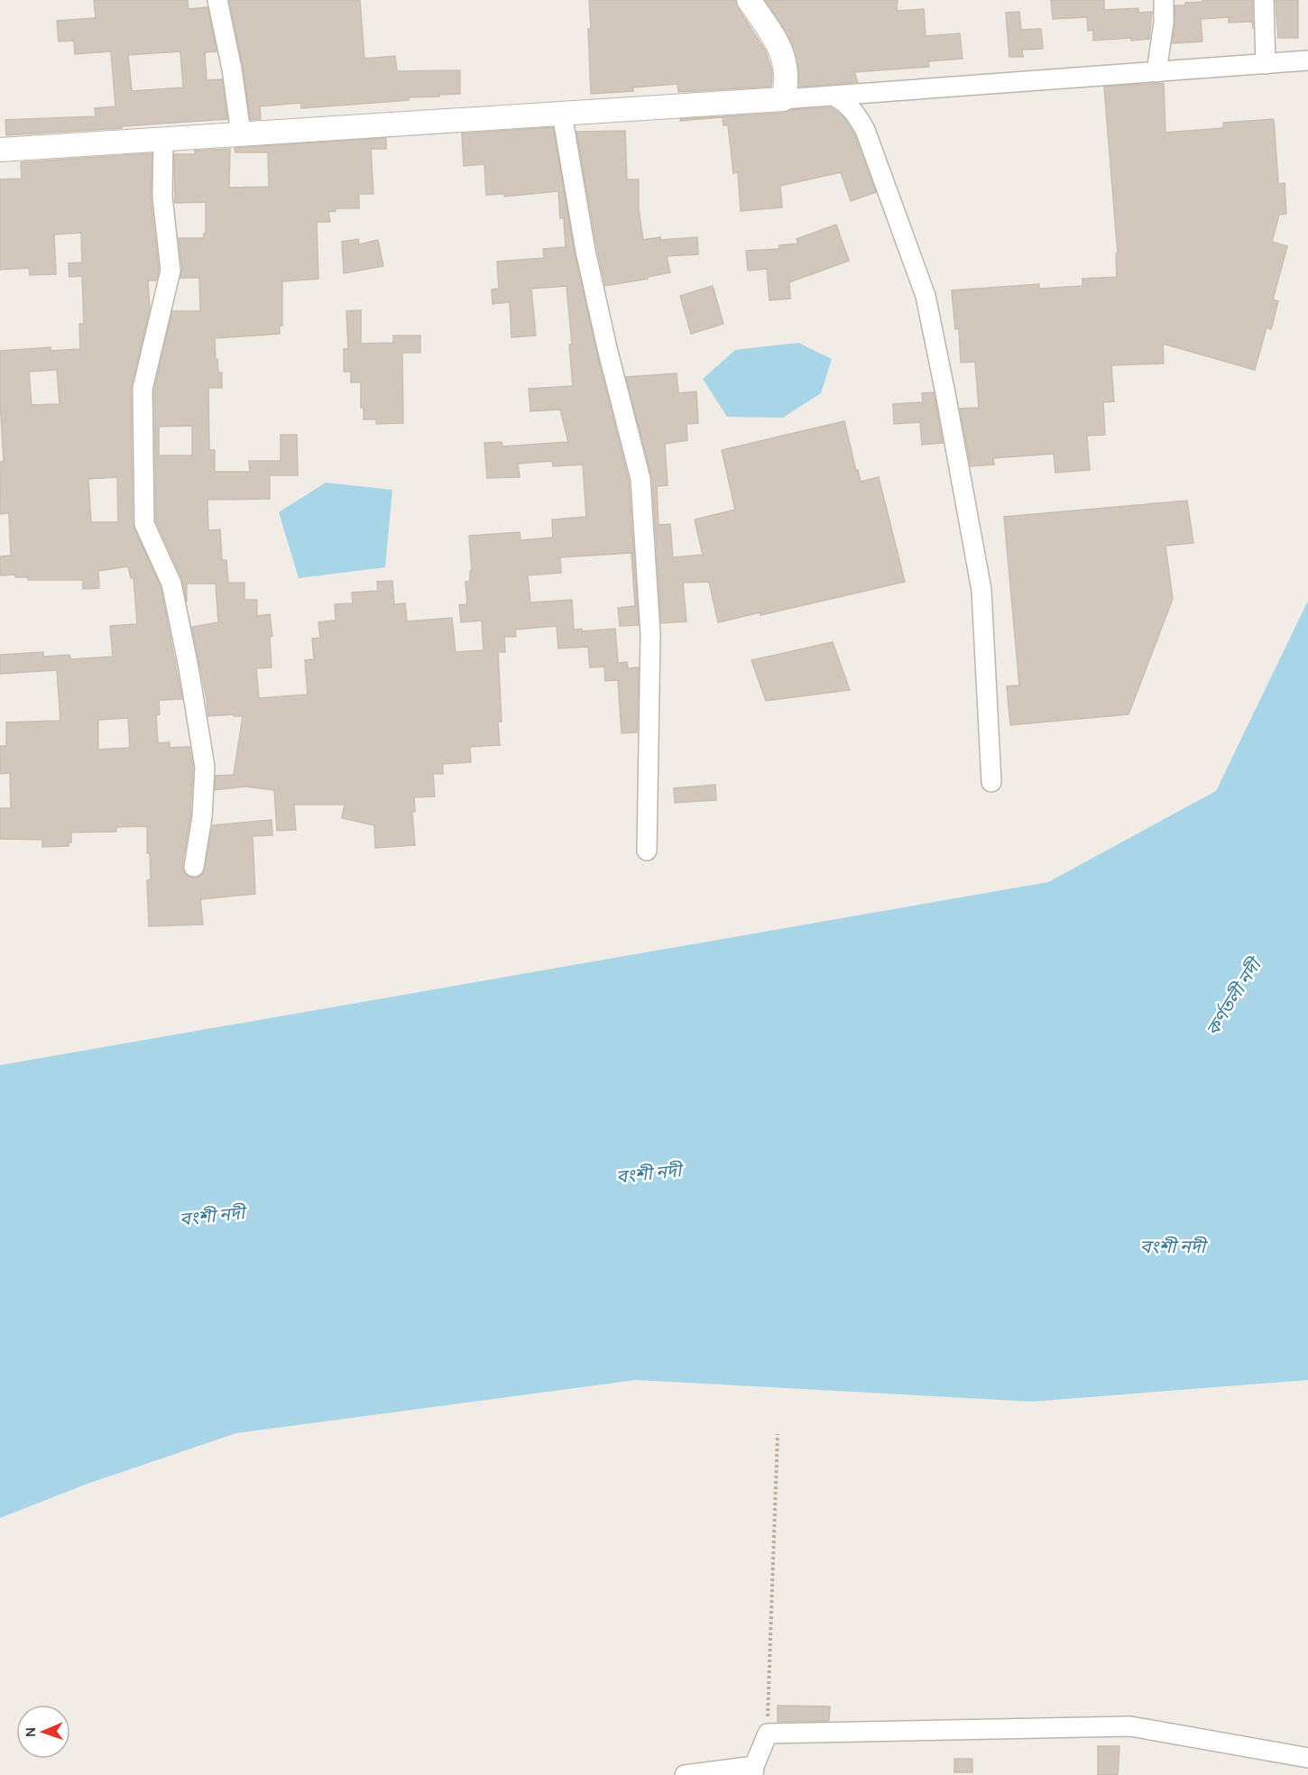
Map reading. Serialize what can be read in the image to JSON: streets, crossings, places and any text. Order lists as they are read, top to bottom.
{
  "water": ["কর্ণতলী নদী", "বংশী নদী"],
  "north": "left"
}
